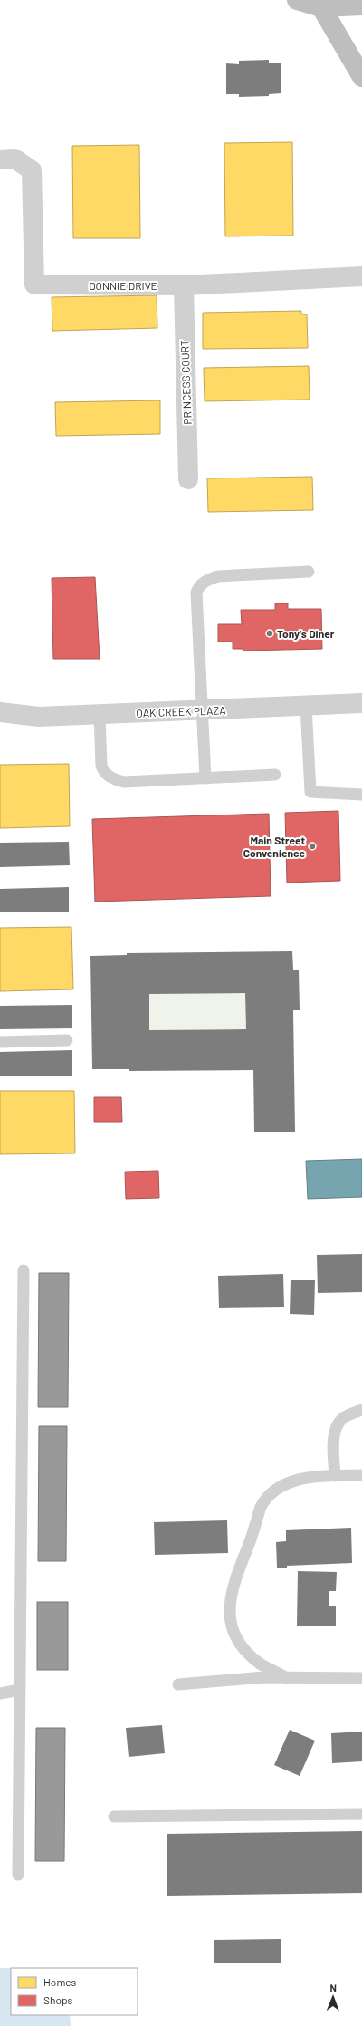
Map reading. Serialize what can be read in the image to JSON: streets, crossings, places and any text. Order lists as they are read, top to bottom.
{
  "streets": {
    "street": ["DONNIE DRIVE", "PRINCESS COURT", "OAK CREEK PLAZA"]
  },
  "crossings": [
    ["DONNIE DRIVE", "PRINCESS COURT"]
  ],
  "places": ["Tony's Diner", "Main Street Convenience"],
  "legend": ["Homes", "Shops"],
  "north": "top"
}
